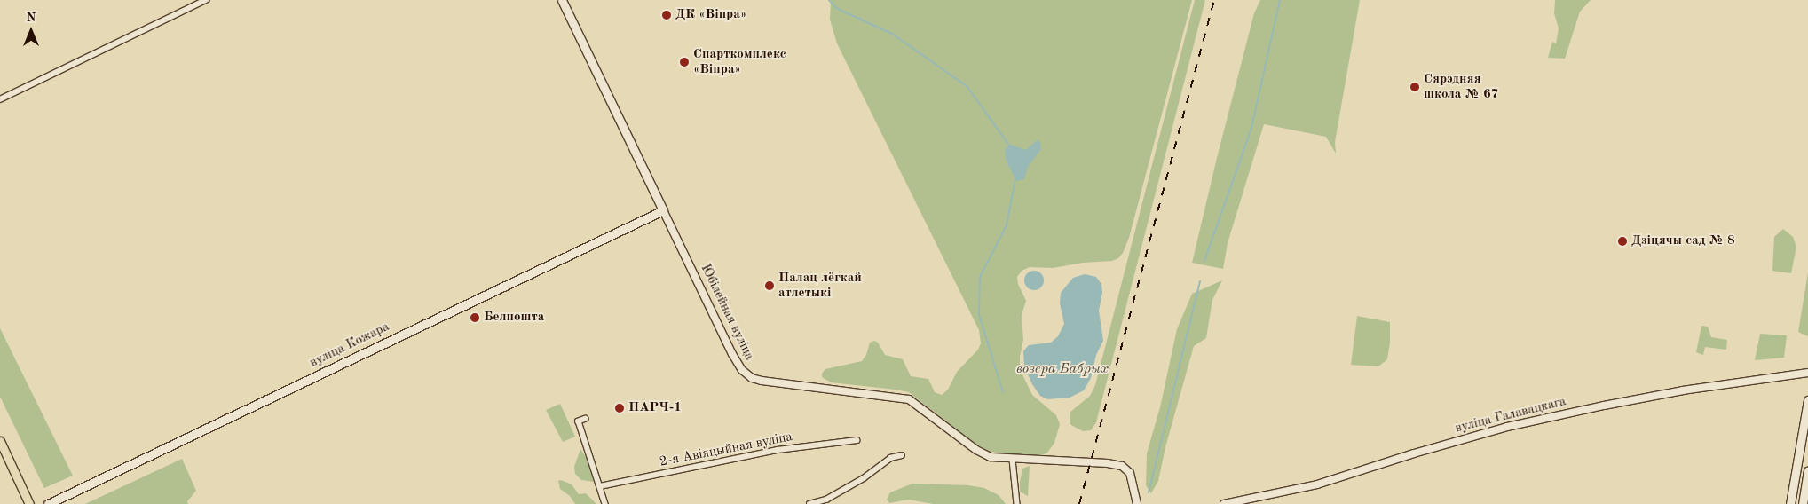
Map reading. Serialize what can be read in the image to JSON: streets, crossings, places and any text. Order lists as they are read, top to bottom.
{
  "streets": {
    "main road": ["Юбілейная вуліца", "вуліца Кожара"],
    "street": ["вуліца Галавацкага", "2-я Авіяцыйная вуліца"]
  },
  "crossings": [
    ["Юбілейная вуліца", "вуліца Кожара"]
  ],
  "water": ["возера Бабрых"],
  "places": [
    "ДК «Віпра»",
    "Спарткомплекс «Віпра»",
    "Сярэдняя школа № 67",
    "Дзіцячы сад № 8",
    "Палац лёгкай атлетыкі",
    "Белпошта",
    "ПАРЧ-1"
  ],
  "north": "top"
}
